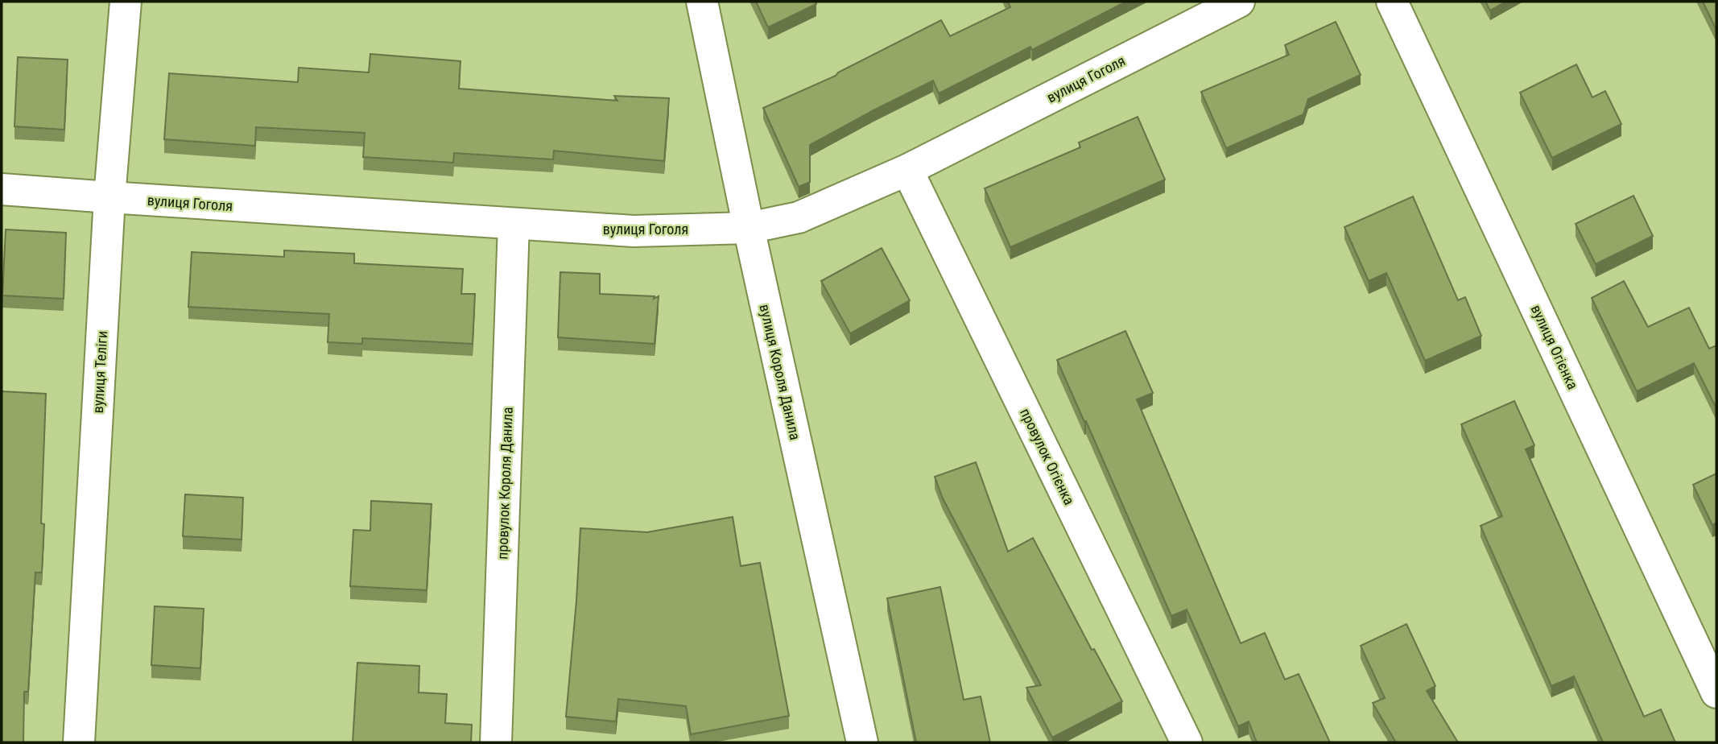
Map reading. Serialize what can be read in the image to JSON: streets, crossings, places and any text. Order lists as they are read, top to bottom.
{
  "streets": {
    "street": [
      "вулиця Гоголя",
      "вулиця Огієнка",
      "вулиця Теліги",
      "вулиця Короля Данила",
      "провулок Огієнка",
      "провулок Короля Данила"
    ]
  },
  "crossings": [
    ["вулиця Гоголя", "вулиця Теліги"],
    ["вулиця Гоголя", "вулиця Короля Данила"],
    ["вулиця Гоголя", "провулок Огієнка"],
    ["вулиця Гоголя", "провулок Короля Данила"]
  ]
}
